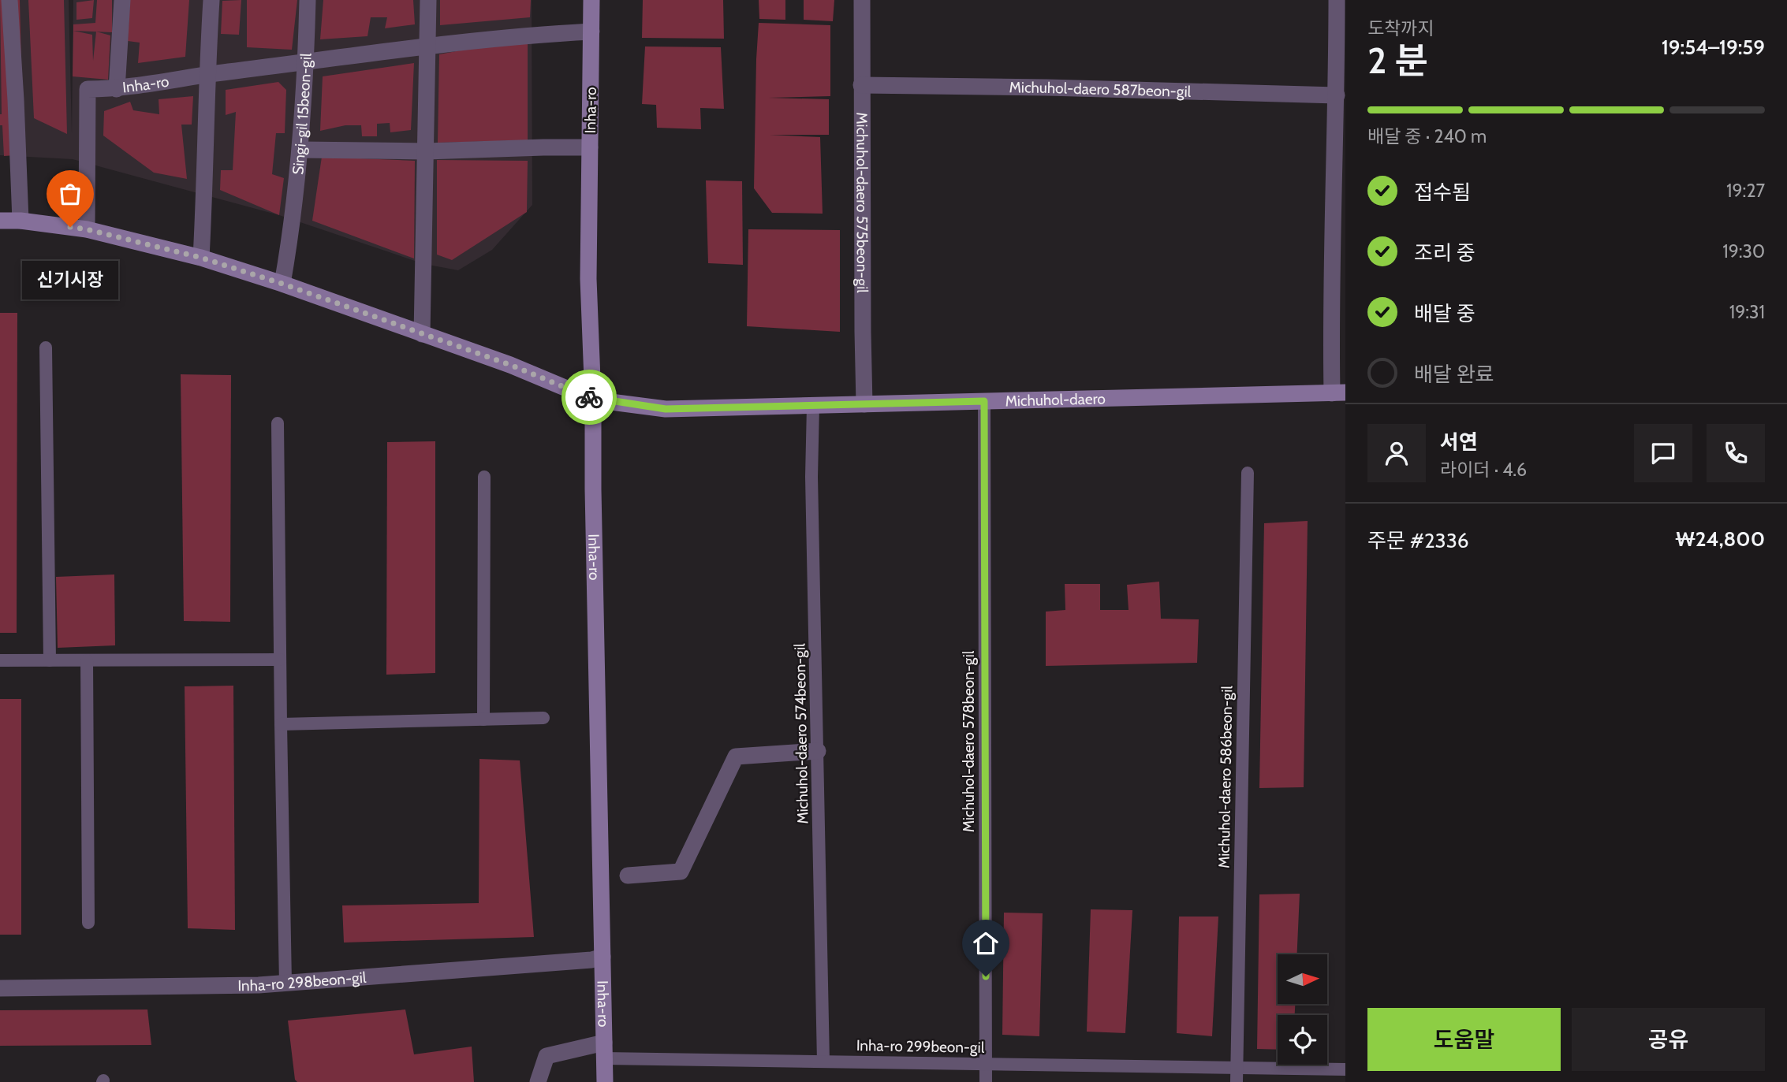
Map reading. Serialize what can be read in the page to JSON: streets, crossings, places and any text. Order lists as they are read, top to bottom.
{
  "streets": {
    "main road": ["Inha-ro", "Michuhol-daero"],
    "street": [
      "Michuhol-daero 587beon-gil",
      "Singi-gil 15beon-gil",
      "Michuhol-daero 575beon-gil",
      "Inha-ro 298beon-gil"
    ],
    "lane": [
      "Michuhol-daero 574beon-gil",
      "Michuhol-daero 578beon-gil",
      "Michuhol-daero 586beon-gil",
      "Inha-ro 299beon-gil"
    ]
  },
  "crossings": [
    ["Inha-ro", "Singi-gil 15beon-gil"],
    ["Inha-ro", "Michuhol-daero"],
    ["Inha-ro", "Inha-ro 298beon-gil"],
    ["Inha-ro", "Inha-ro 299beon-gil"],
    ["Michuhol-daero 587beon-gil", "Michuhol-daero 575beon-gil"],
    ["Singi-gil 15beon-gil", "Michuhol-daero"],
    ["Michuhol-daero 575beon-gil", "Michuhol-daero"],
    ["Michuhol-daero", "Michuhol-daero 574beon-gil"],
    ["Michuhol-daero", "Michuhol-daero 578beon-gil"],
    ["Michuhol-daero 574beon-gil", "Inha-ro 299beon-gil"],
    ["Michuhol-daero 578beon-gil", "Inha-ro 299beon-gil"],
    ["Michuhol-daero 586beon-gil", "Inha-ro 299beon-gil"]
  ],
  "places": ["신기시장"],
  "north": "right",
  "page": {
    "heading": ["2 분", "도착까지", "19:54–19:59"],
    "panel": [
      "서연",
      "라이더 · 4.6",
      "주문 #2336",
      "₩24,800"
    ],
    "bar": "배달 중 · 240 m",
    "list": [
      ["접수됨", "19:27"],
      ["조리 중", "19:30"],
      ["배달 중", "19:31"],
      "배달 완료"
    ],
    "bubble": "신기시장",
    "buttons": ["도움말", "공유"]
  }
}
